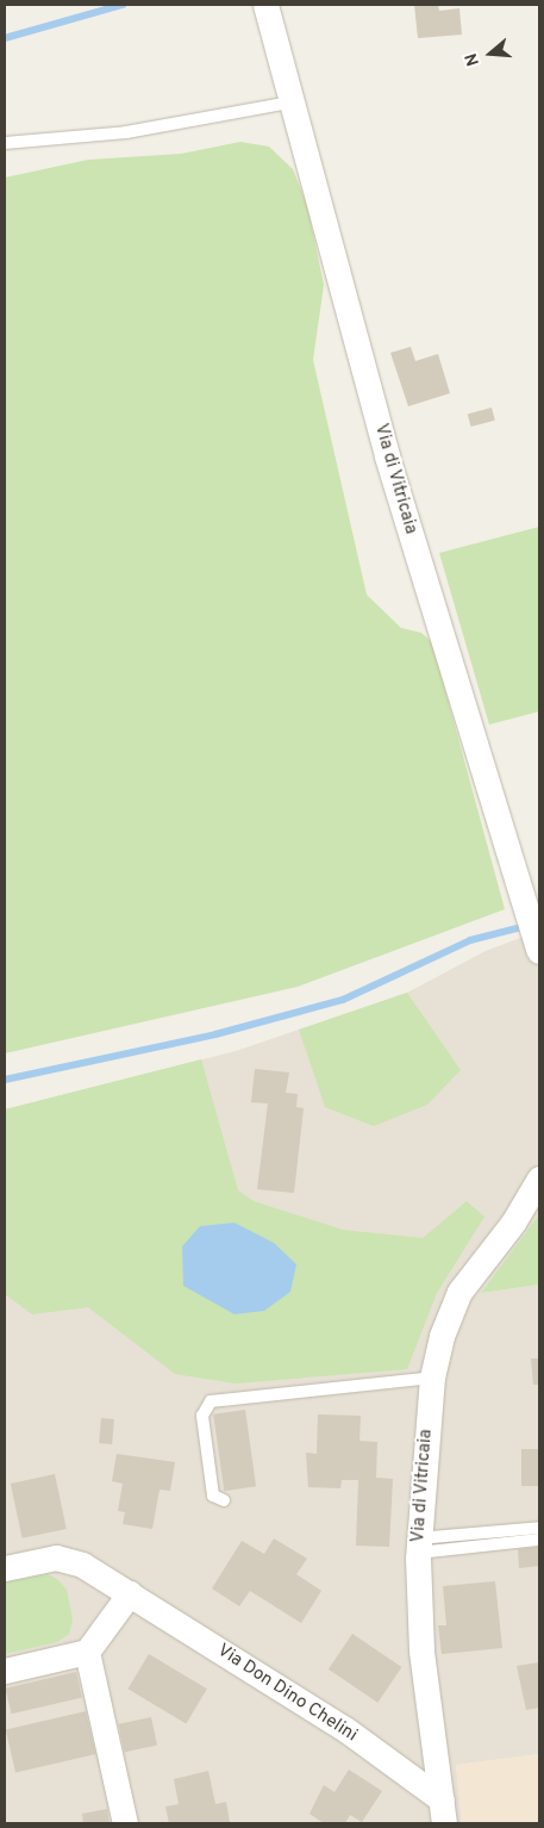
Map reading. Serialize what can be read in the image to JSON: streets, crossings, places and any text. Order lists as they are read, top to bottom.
{
  "streets": {
    "street": ["Via di Vitricaia", "Via Don Dino Chelini"]
  },
  "crossings": [
    ["Via di Vitricaia", "Via Don Dino Chelini"]
  ],
  "north": "left"
}
